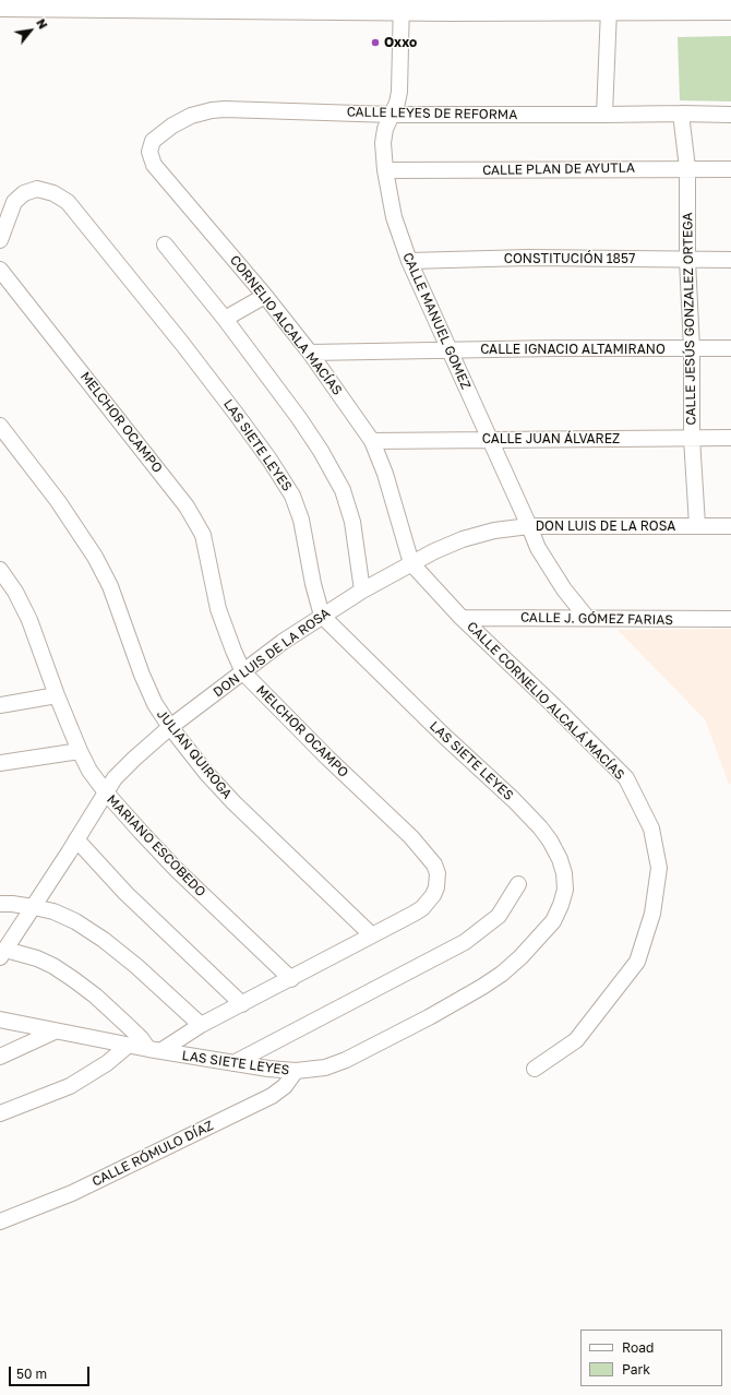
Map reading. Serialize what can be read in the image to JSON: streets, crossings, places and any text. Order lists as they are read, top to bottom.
{
  "streets": {
    "street": [
      "CALLE LEYES DE REFORMA",
      "CALLE PLAN DE AYUTLA",
      "CONSTITUCIÓN 1857",
      "CALLE JESÚS GONZALEZ ORTEGA",
      "CALLE MANUEL GOMEZ",
      "CORNELIO ALCALA MACÍAS",
      "CALLE IGNACIO ALTAMIRANO",
      "MELCHOR OCAMPO",
      "CALLE JUAN ÁLVAREZ",
      "LAS SIETE LEYES",
      "DON LUIS DE LA ROSA",
      "CALLE J. GÓMEZ FARIAS",
      "CALLE CORNELIO ALCALÁ MACÍAS",
      "JULIAN QUIROGA",
      "MARIANO ESCOBEDO",
      "CALLE RÓMULO DÍAZ"
    ]
  },
  "crossings": [
    ["CALLE LEYES DE REFORMA", "CALLE JESÚS GONZALEZ ORTEGA"],
    ["CALLE LEYES DE REFORMA", "CALLE MANUEL GOMEZ"],
    ["CALLE LEYES DE REFORMA", "CORNELIO ALCALA MACÍAS"],
    ["CALLE PLAN DE AYUTLA", "CALLE JESÚS GONZALEZ ORTEGA"],
    ["CALLE PLAN DE AYUTLA", "CALLE MANUEL GOMEZ"],
    ["CONSTITUCIÓN 1857", "CALLE JESÚS GONZALEZ ORTEGA"],
    ["CONSTITUCIÓN 1857", "CALLE MANUEL GOMEZ"],
    ["CALLE JESÚS GONZALEZ ORTEGA", "CALLE IGNACIO ALTAMIRANO"],
    ["CALLE JESÚS GONZALEZ ORTEGA", "CALLE JUAN ÁLVAREZ"],
    ["CALLE JESÚS GONZALEZ ORTEGA", "DON LUIS DE LA ROSA"],
    ["CALLE MANUEL GOMEZ", "CALLE IGNACIO ALTAMIRANO"],
    ["CALLE MANUEL GOMEZ", "CALLE JUAN ÁLVAREZ"],
    ["CALLE MANUEL GOMEZ", "DON LUIS DE LA ROSA"],
    ["CALLE MANUEL GOMEZ", "CALLE J. GÓMEZ FARIAS"],
    ["CORNELIO ALCALA MACÍAS", "CALLE IGNACIO ALTAMIRANO"],
    ["CORNELIO ALCALA MACÍAS", "CALLE JUAN ÁLVAREZ"],
    ["CORNELIO ALCALA MACÍAS", "DON LUIS DE LA ROSA"],
    ["CORNELIO ALCALA MACÍAS", "CALLE CORNELIO ALCALÁ MACÍAS"],
    ["MELCHOR OCAMPO", "LAS SIETE LEYES"],
    ["MELCHOR OCAMPO", "DON LUIS DE LA ROSA"],
    ["MELCHOR OCAMPO", "JULIAN QUIROGA"],
    ["MELCHOR OCAMPO", "MARIANO ESCOBEDO"],
    ["LAS SIETE LEYES", "DON LUIS DE LA ROSA"],
    ["LAS SIETE LEYES", "CALLE RÓMULO DÍAZ"],
    ["DON LUIS DE LA ROSA", "CALLE CORNELIO ALCALÁ MACÍAS"],
    ["DON LUIS DE LA ROSA", "JULIAN QUIROGA"],
    ["DON LUIS DE LA ROSA", "MARIANO ESCOBEDO"],
    ["CALLE J. GÓMEZ FARIAS", "CALLE CORNELIO ALCALÁ MACÍAS"]
  ],
  "places": ["Oxxo"],
  "legend": ["Road", "Park"],
  "scale_bar": "50 m",
  "north": "top right"
}
